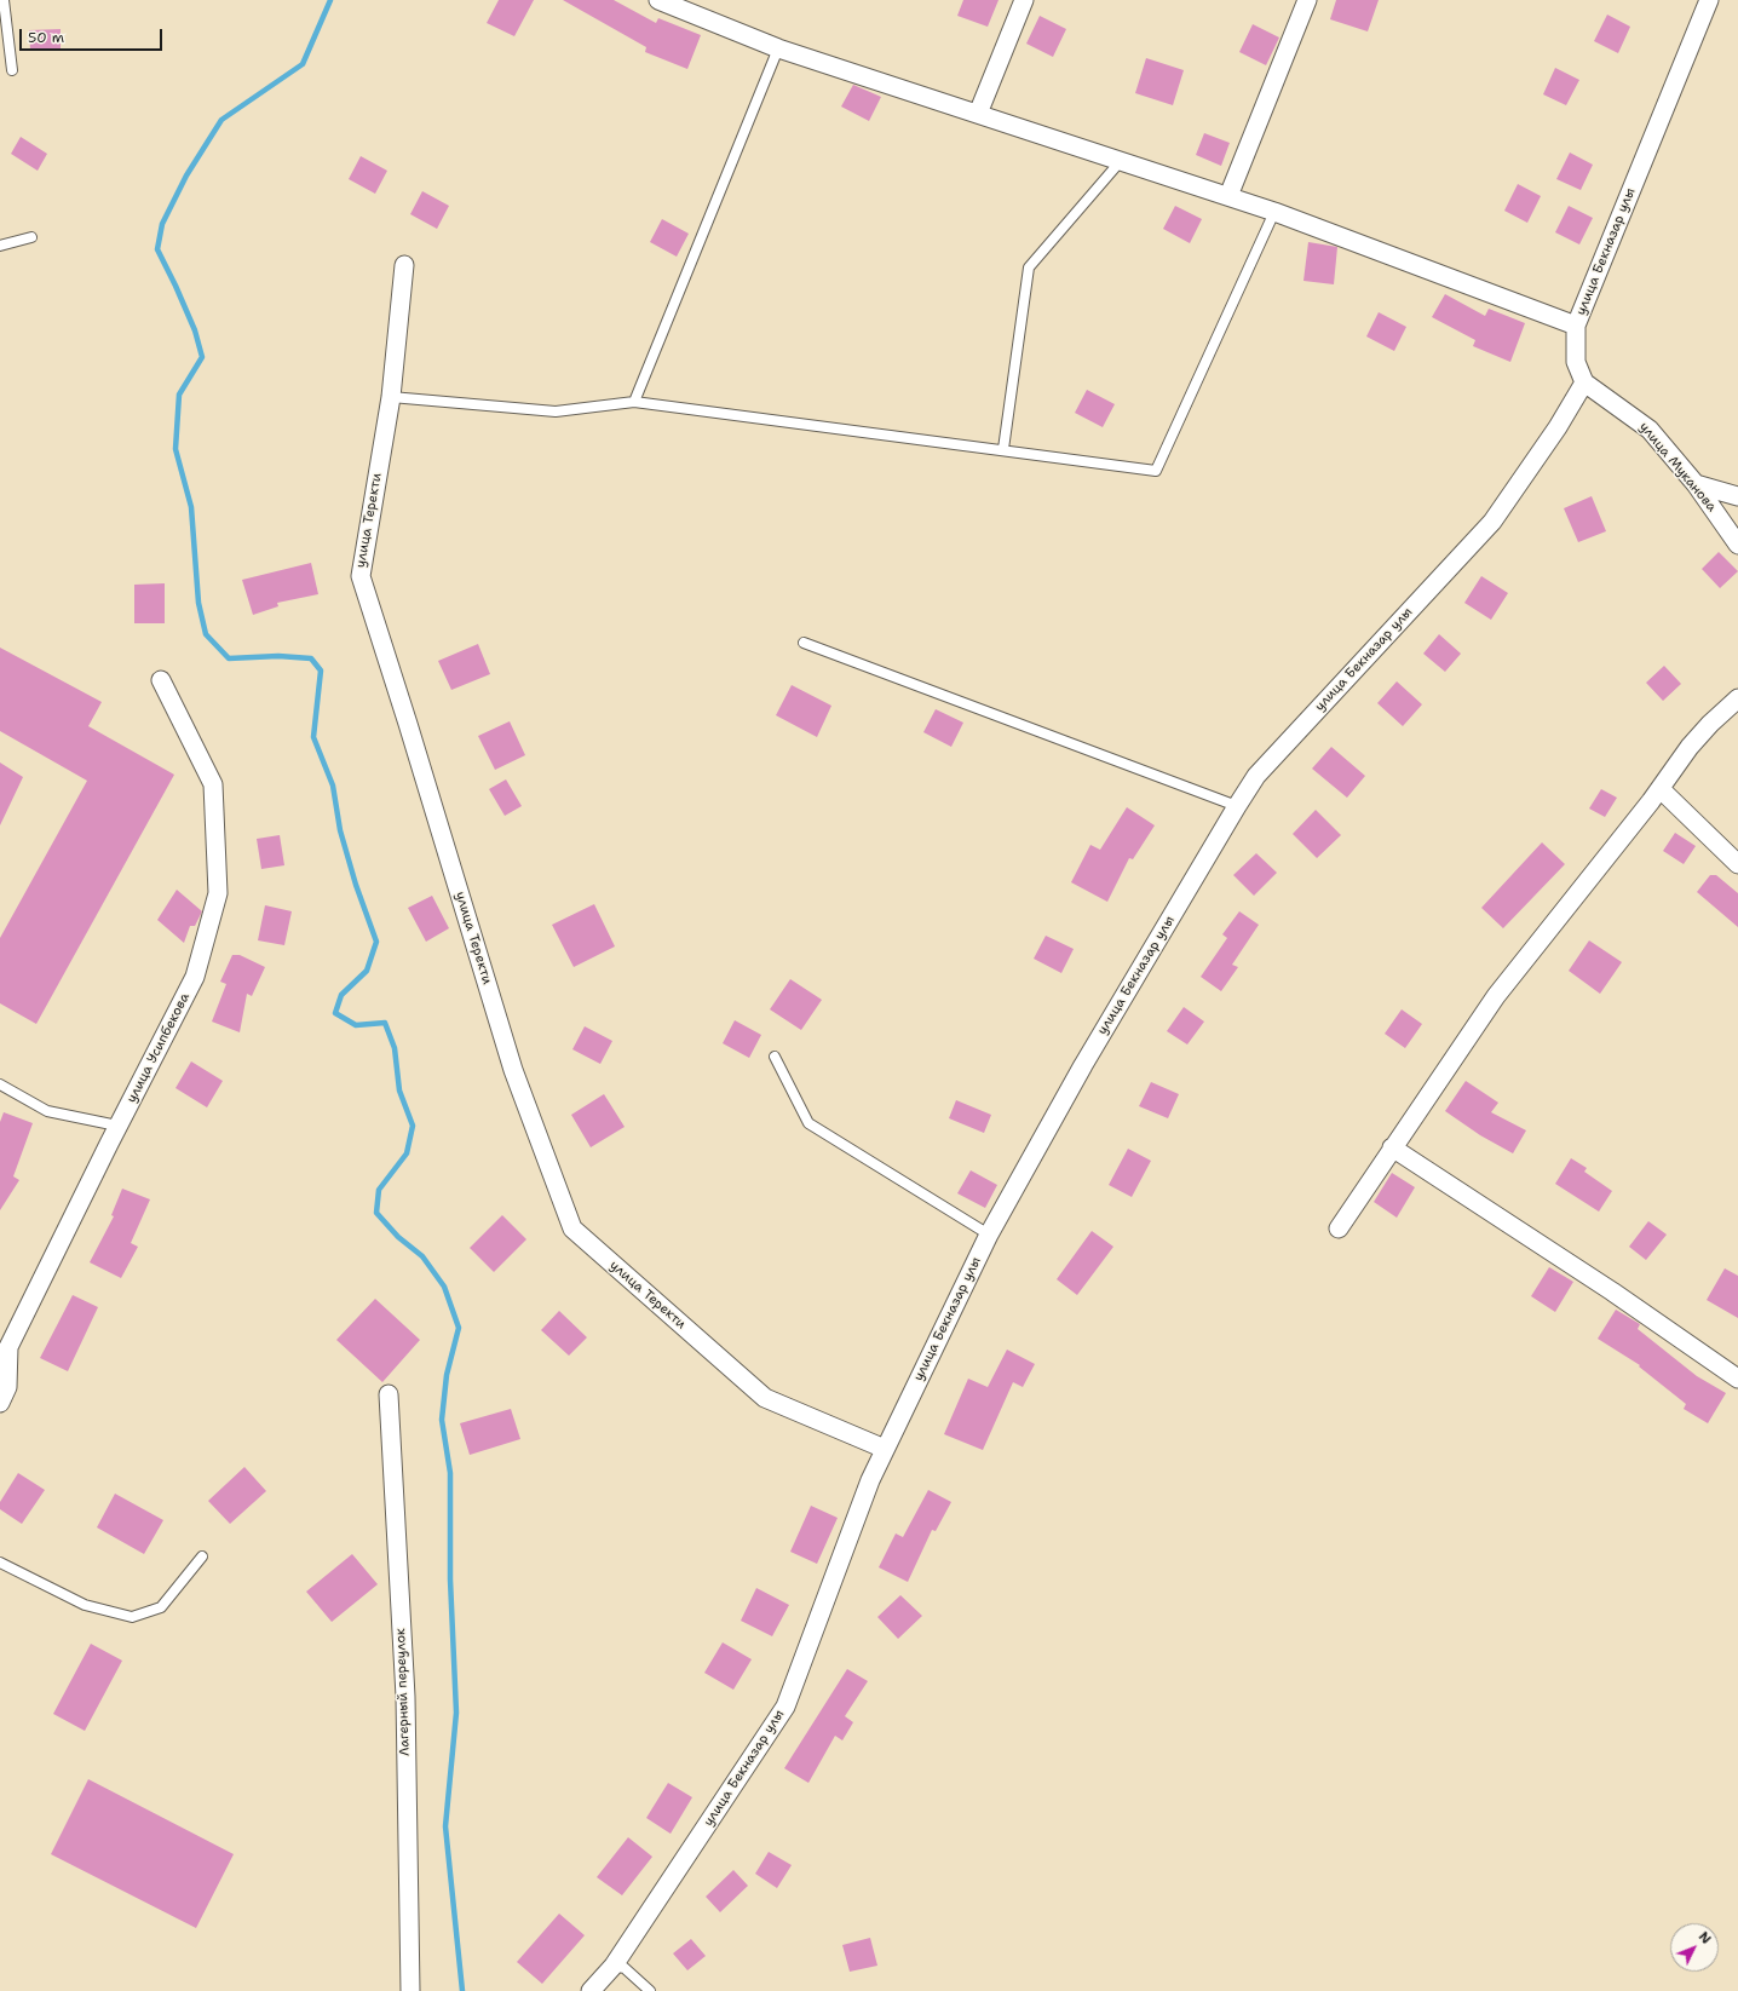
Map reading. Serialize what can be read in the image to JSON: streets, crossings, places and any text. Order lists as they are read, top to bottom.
{
  "streets": {
    "street": [
      "улица Бекназар улы",
      "улица Муканова",
      "улица Теректи",
      "улица Усипбекова",
      "Лагерный переулок"
    ]
  },
  "crossings": [
    ["улица Бекназар улы", "улица Муканова"],
    ["улица Бекназар улы", "улица Теректи"]
  ],
  "scale_bar": "50 m",
  "north": "top right"
}
